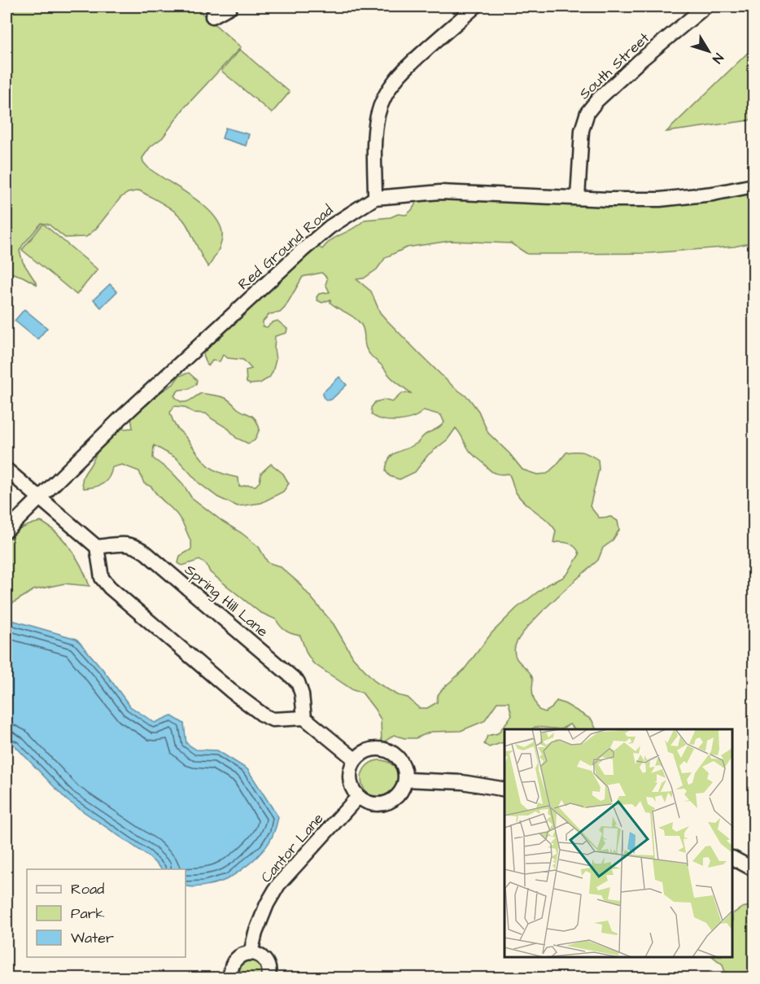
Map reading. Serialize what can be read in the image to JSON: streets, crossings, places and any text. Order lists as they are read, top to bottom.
{
  "streets": {
    "street": [
      "South Street",
      "Red Ground Road",
      "Spring Hill Lane",
      "Cantor Lane"
    ]
  },
  "crossings": [
    ["South Street", "Red Ground Road"]
  ],
  "legend": ["Road", "Park", "Water"],
  "north": "bottom right"
}
